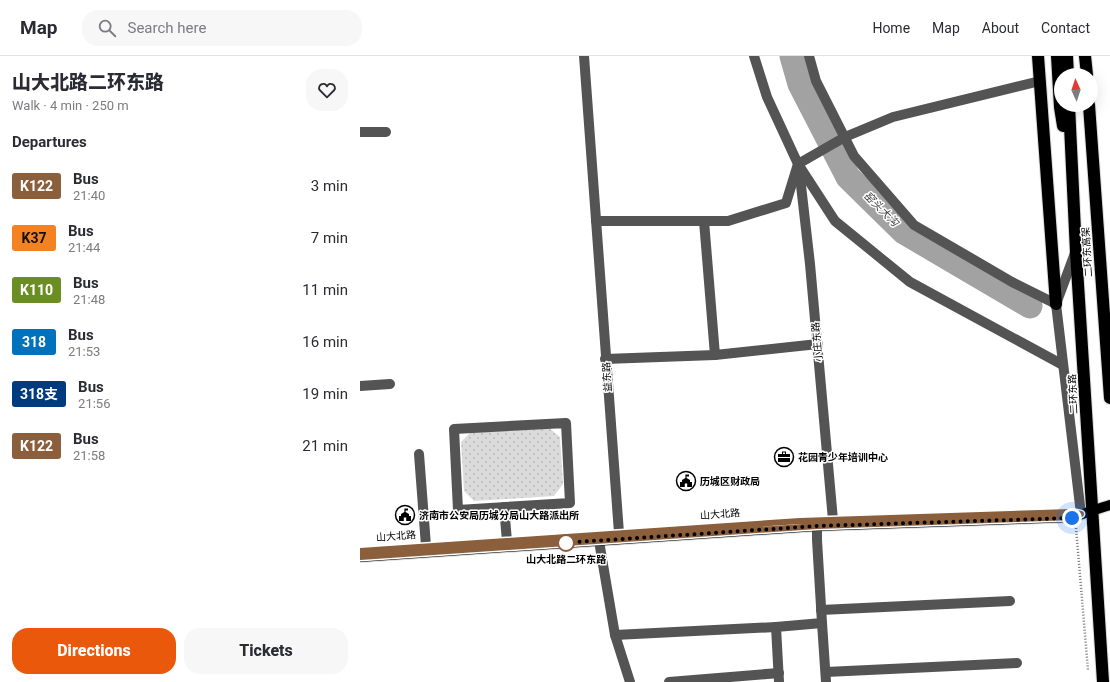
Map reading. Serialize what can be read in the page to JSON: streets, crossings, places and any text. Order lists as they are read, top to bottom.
{
  "streets": {
    "highway": ["二环东高架", "二环东路"],
    "main road": ["山大北路"],
    "street": ["小庄东路", "益东路"]
  },
  "crossings": [
    ["小庄东路", "山大北路"],
    ["益东路", "山大北路"],
    ["二环东路", "山大北路"]
  ],
  "water": ["窑头大沟"],
  "places": {
    "office": ["花园青少年培训中心"],
    "public building": ["历城区财政局", "济南市公安局历城分局山大路派出所"],
    "other": ["山大北路二环东路"]
  },
  "lines": ["bus line K122"],
  "north": "top",
  "page": {
    "header": "Map",
    "search": "Search here",
    "nav": [
      "Home",
      "Map",
      "About",
      "Contact"
    ],
    "heading": [
      ["山大北路二环东路", "Walk · 4 min · 250 m"],
      "Departures"
    ],
    "list": [
      {
        "mark": "K122",
        "name": "Bus",
        "note": "21:40",
        "value": "3 min"
      },
      {
        "mark": "K37",
        "name": "Bus",
        "note": "21:44",
        "value": "7 min"
      },
      {
        "mark": "K110",
        "name": "Bus",
        "note": "21:48",
        "value": "11 min"
      },
      {
        "mark": "318",
        "name": "Bus",
        "note": "21:53",
        "value": "16 min"
      },
      {
        "mark": "318支",
        "name": "Bus",
        "note": "21:56",
        "value": "19 min"
      },
      {
        "mark": "K122",
        "name": "Bus",
        "note": "21:58",
        "value": "21 min"
      }
    ],
    "buttons": ["Directions", "Tickets"]
  }
}
